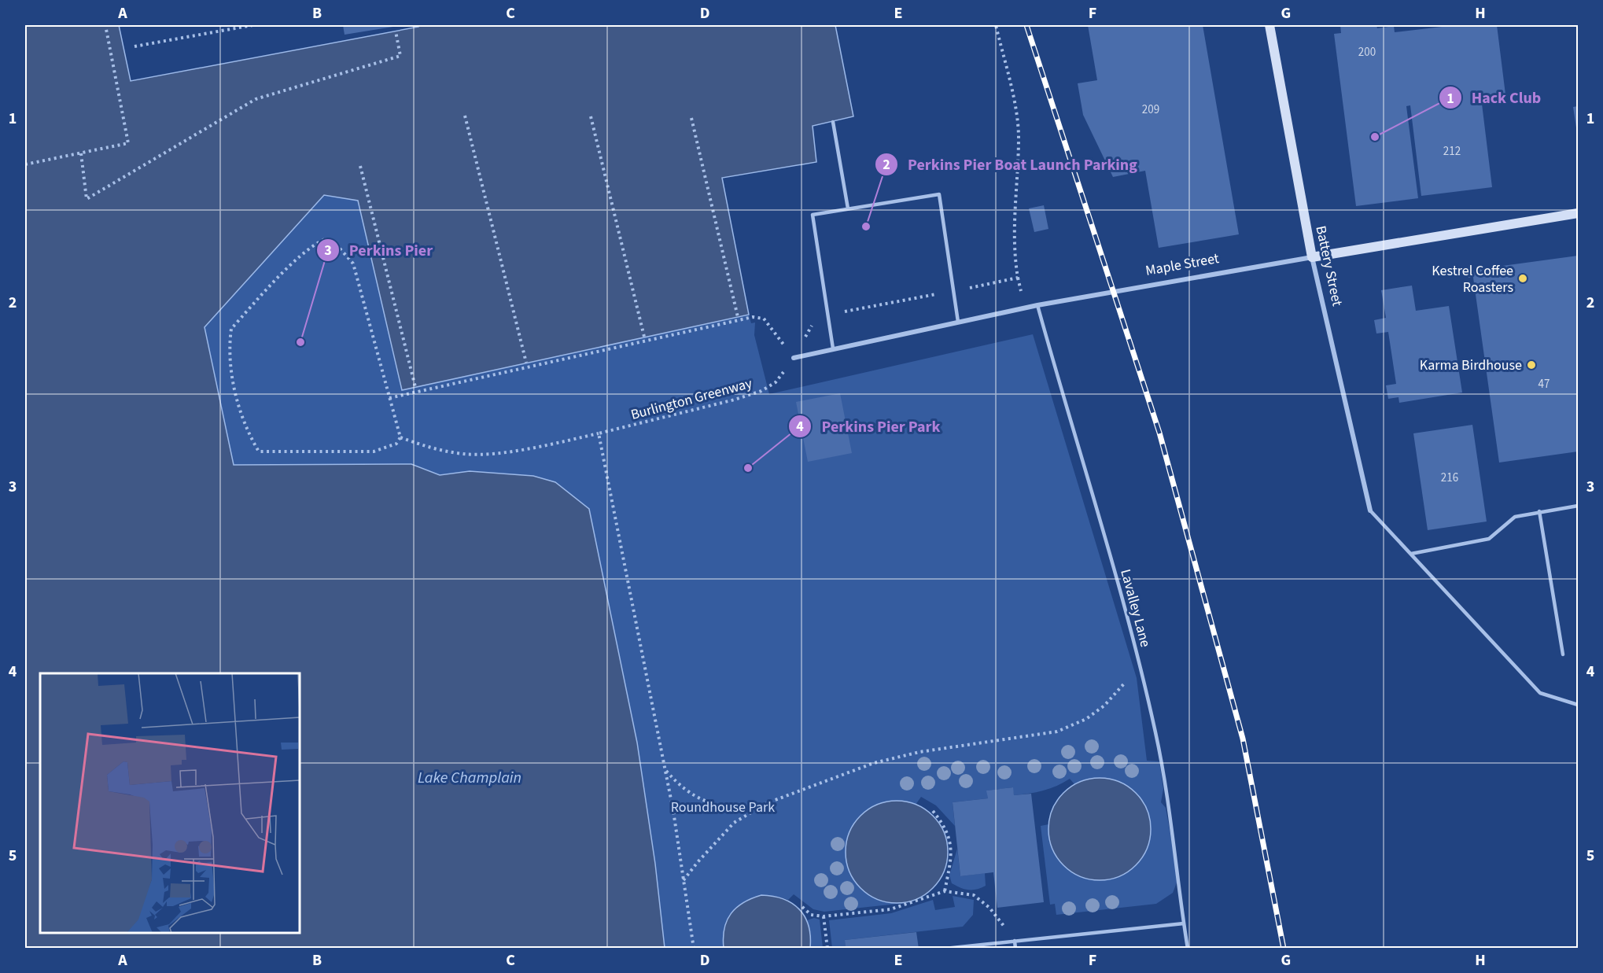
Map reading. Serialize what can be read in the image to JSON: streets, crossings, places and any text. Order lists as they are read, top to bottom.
{
  "streets": {
    "street": ["Maple Street", "Battery Street"],
    "lane": ["Lavalley Lane"],
    "path": ["Burlington Greenway"]
  },
  "crossings": [
    ["Maple Street", "Battery Street"],
    ["Maple Street", "Burlington Greenway"],
    ["Maple Street", "Lavalley Lane"]
  ],
  "water": ["Lake Champlain"],
  "parks": ["Roundhouse Park"],
  "places": [
    "Hack Club",
    "Perkins Pier Boat Launch Parking",
    "Kestrel Coffee Roasters",
    "Perkins Pier",
    "Karma Birdhouse",
    "Perkins Pier Park"
  ],
  "house_numbers": [
    "200",
    "209",
    "212",
    "47",
    "216"
  ],
  "grid": {
    "columns": [
      "A",
      "B",
      "C",
      "D",
      "E",
      "F",
      "G",
      "H"
    ],
    "rows": [
      "1",
      "2",
      "3",
      "4",
      "5"
    ]
  }
}
